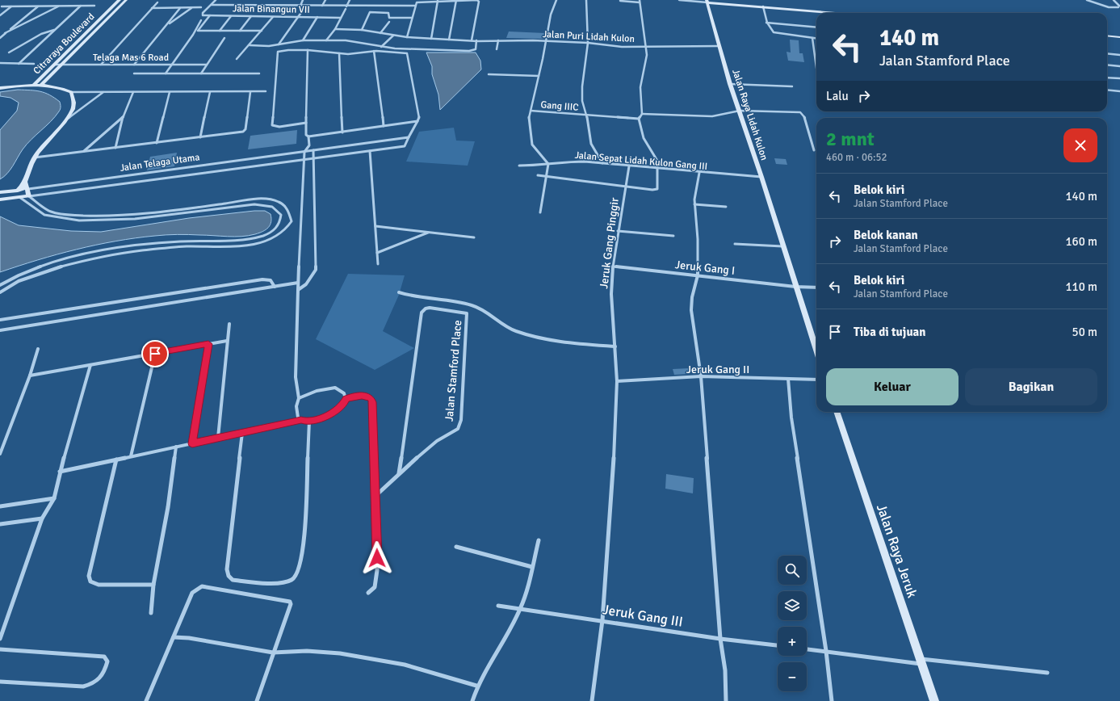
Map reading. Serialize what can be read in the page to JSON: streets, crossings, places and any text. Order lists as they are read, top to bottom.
{
  "streets": {
    "main road": [
      "Citraraya Boulevard",
      "Jalan Raya Lidah Kulon",
      "Jalan Telaga Utama",
      "Jalan Raya Jeruk"
    ],
    "street": [
      "Jalan Binangun VII",
      "Jalan Puri Lidah Kulon",
      "Telaga Mas 6 Road",
      "Gang IIIC",
      "Jalan Sepat Lidah Kulon Gang III",
      "Jeruk Gang Pinggir",
      "Jeruk Gang I",
      "Jeruk Gang II",
      "Jalan Stamford Place",
      "Jeruk Gang III"
    ]
  },
  "crossings": [
    ["Jalan Puri Lidah Kulon", "Jalan Raya Lidah Kulon"],
    ["Citraraya Boulevard", "Telaga Mas 6 Road"],
    ["Jalan Raya Lidah Kulon", "Jalan Sepat Lidah Kulon Gang III"],
    ["Jalan Sepat Lidah Kulon Gang III", "Jeruk Gang Pinggir"],
    ["Jeruk Gang Pinggir", "Jeruk Gang I"],
    ["Jeruk Gang Pinggir", "Jeruk Gang II"],
    ["Jeruk Gang Pinggir", "Jeruk Gang III"]
  ],
  "page": {
    "turn": ["140 m", "Jalan Stamford Place"],
    "then": "Lalu",
    "heading": ["2 mnt", "460 m · 06:52"],
    "list": [
      {
        "name": "Belok kiri",
        "note": "Jalan Stamford Place",
        "value": "140 m"
      },
      {
        "name": "Belok kanan",
        "note": "Jalan Stamford Place",
        "value": "160 m"
      },
      {
        "name": "Belok kiri",
        "note": "Jalan Stamford Place",
        "value": "110 m"
      },
      {
        "name": "Tiba di tujuan",
        "value": "50 m"
      }
    ],
    "buttons": ["Keluar", "Bagikan"],
    "map_buttons": ["+", "−"]
  }
}
